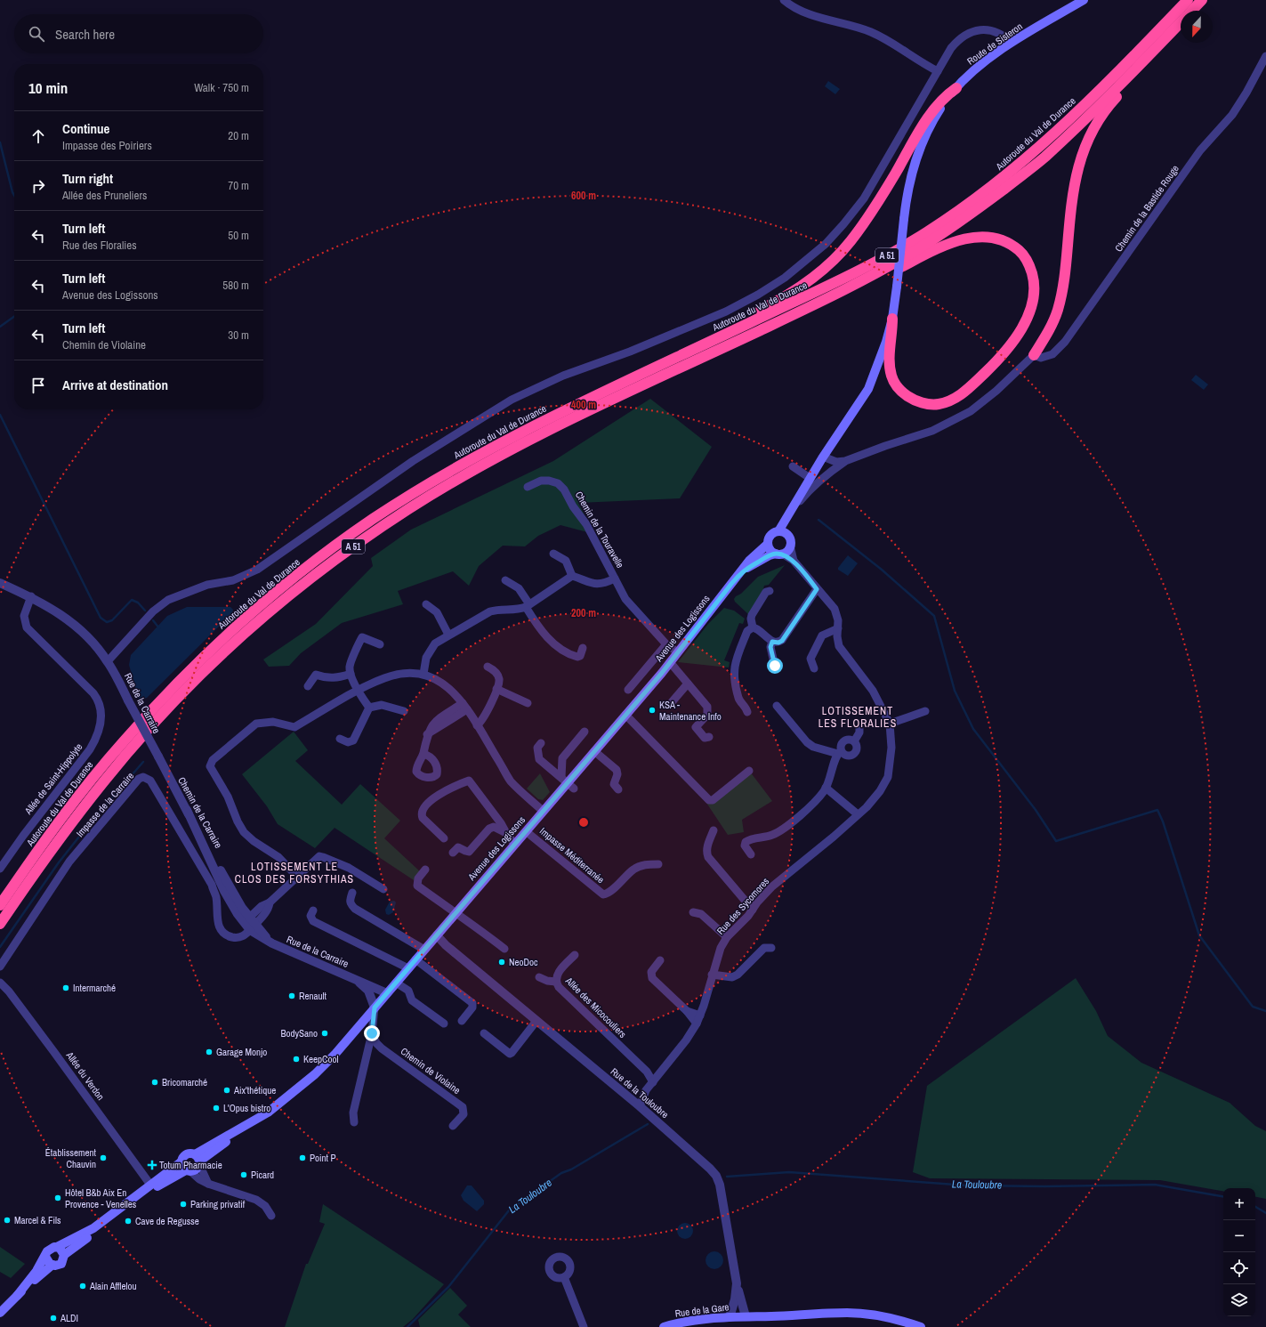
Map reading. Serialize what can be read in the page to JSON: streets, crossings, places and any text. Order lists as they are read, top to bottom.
{
  "streets": {
    "highway": ["Autoroute du Val de Durance", "A 51"],
    "main road": ["Route de Sisteron", "Avenue des Logissons", "Rue de la Gare"],
    "street": [
      "Chemin de la Bastide Rouge",
      "Chemin de la Touravelle",
      "Rue de la Carraire",
      "Allée de Saint-Hippolyte",
      "Impasse de la Carraire",
      "Chemin de la Carraire",
      "Impasse Méditerranée",
      "Rue des Sycomores",
      "Allée des Micocouliers",
      "Chemin de Violaine",
      "Allée du Verdon",
      "Rue de la Touloubre"
    ]
  },
  "crossings": [
    ["Chemin de la Touravelle", "Avenue des Logissons"],
    ["Avenue des Logissons", "Rue de la Carraire"],
    ["Avenue des Logissons", "Impasse Méditerranée"],
    ["Avenue des Logissons", "Rue de la Touloubre"],
    ["Rue de la Carraire", "Allée de Saint-Hippolyte"],
    ["Rue de la Carraire", "Impasse de la Carraire"],
    ["Rue de la Carraire", "Chemin de la Carraire"],
    ["Rue des Sycomores", "Allée des Micocouliers"],
    ["Rue de la Touloubre", "Rue de la Gare"]
  ],
  "districts": ["LOTISSEMENT LES FLORALIES", "LOTISSEMENT LE CLOS DES FORSYTHIAS"],
  "water": ["La Touloubre"],
  "places": {
    "other": [
      "KSA - Maintenance Info",
      "NeoDoc",
      "Intermarché",
      "Renault",
      "BodySano",
      "Garage Monjo",
      "KeepCool",
      "Bricomarché",
      "Aix'thétique",
      "L'Opus bistro",
      "Établissement Chauvin",
      "Point P",
      "Picard",
      "Hôtel B&b Aix En Provence - Venelles",
      "Parking privatif",
      "Marcel & Fils",
      "Cave de Regusse",
      "Alain Afflelou",
      "ALDI"
    ],
    "health": ["Totum Pharmacie"]
  },
  "north": "bottom",
  "page": {
    "search": "Search here",
    "heading": ["10 min", "Walk · 750 m"],
    "list": [
      ["Continue", "Impasse des Poiriers", "20 m"],
      ["Turn right", "Allée des Pruneliers", "70 m"],
      ["Turn left", "Rue des Floralies", "50 m"],
      ["Turn left", "Avenue des Logissons", "580 m"],
      ["Turn left", "Chemin de Violaine", "30 m"],
      "Arrive at destination"
    ],
    "map_buttons": ["+", "−"]
  },
  "rings": ["600 m", "400 m", "200 m"]
}
